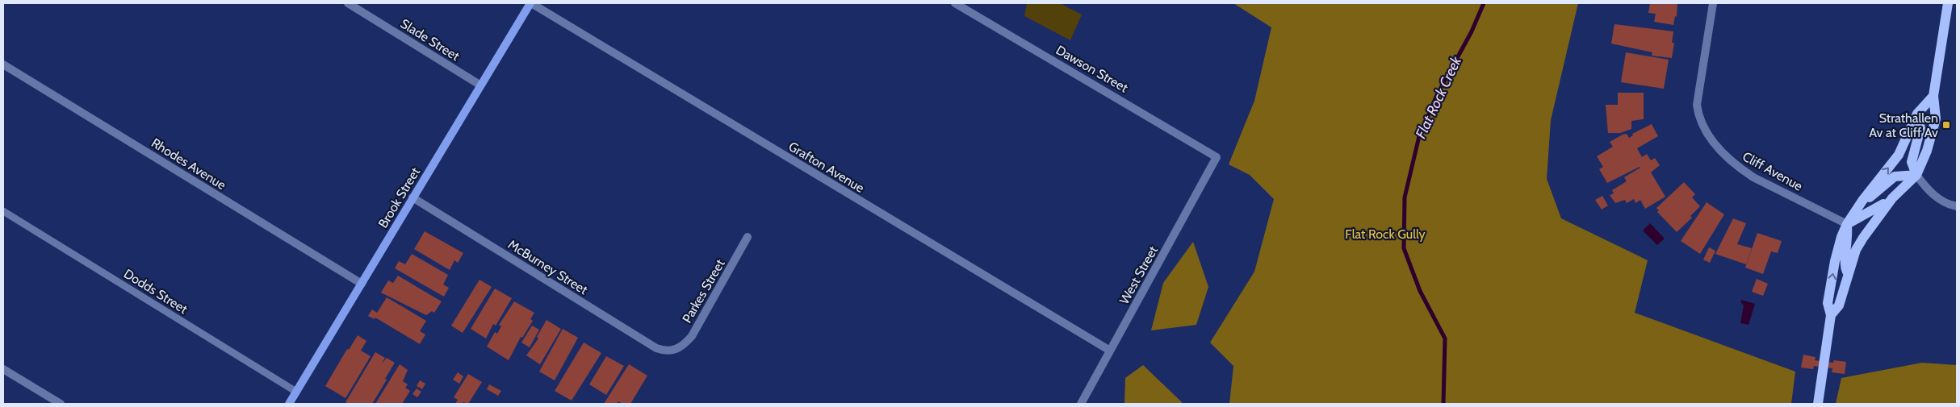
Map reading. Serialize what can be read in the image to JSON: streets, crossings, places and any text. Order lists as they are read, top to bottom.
{
  "streets": {
    "main road": ["Brook Street"],
    "street": [
      "Slade Street",
      "Dawson Street",
      "Rhodes Avenue",
      "Grafton Avenue",
      "Cliff Avenue",
      "McBurney Street",
      "West Street",
      "Parkes Street"
    ],
    "lane": ["Dodds Street"]
  },
  "crossings": [
    ["Slade Street", "Brook Street"],
    ["Dawson Street", "West Street"],
    ["Rhodes Avenue", "Brook Street"],
    ["Grafton Avenue", "Brook Street"],
    ["Grafton Avenue", "West Street"],
    ["Brook Street", "McBurney Street"],
    ["Brook Street", "Dodds Street"],
    ["McBurney Street", "Parkes Street"]
  ],
  "water": ["Flat Rock Creek"],
  "parks": ["Flat Rock Gully"],
  "places": {
    "transit": ["Strathallen Av at Cliff Av"]
  }
}
